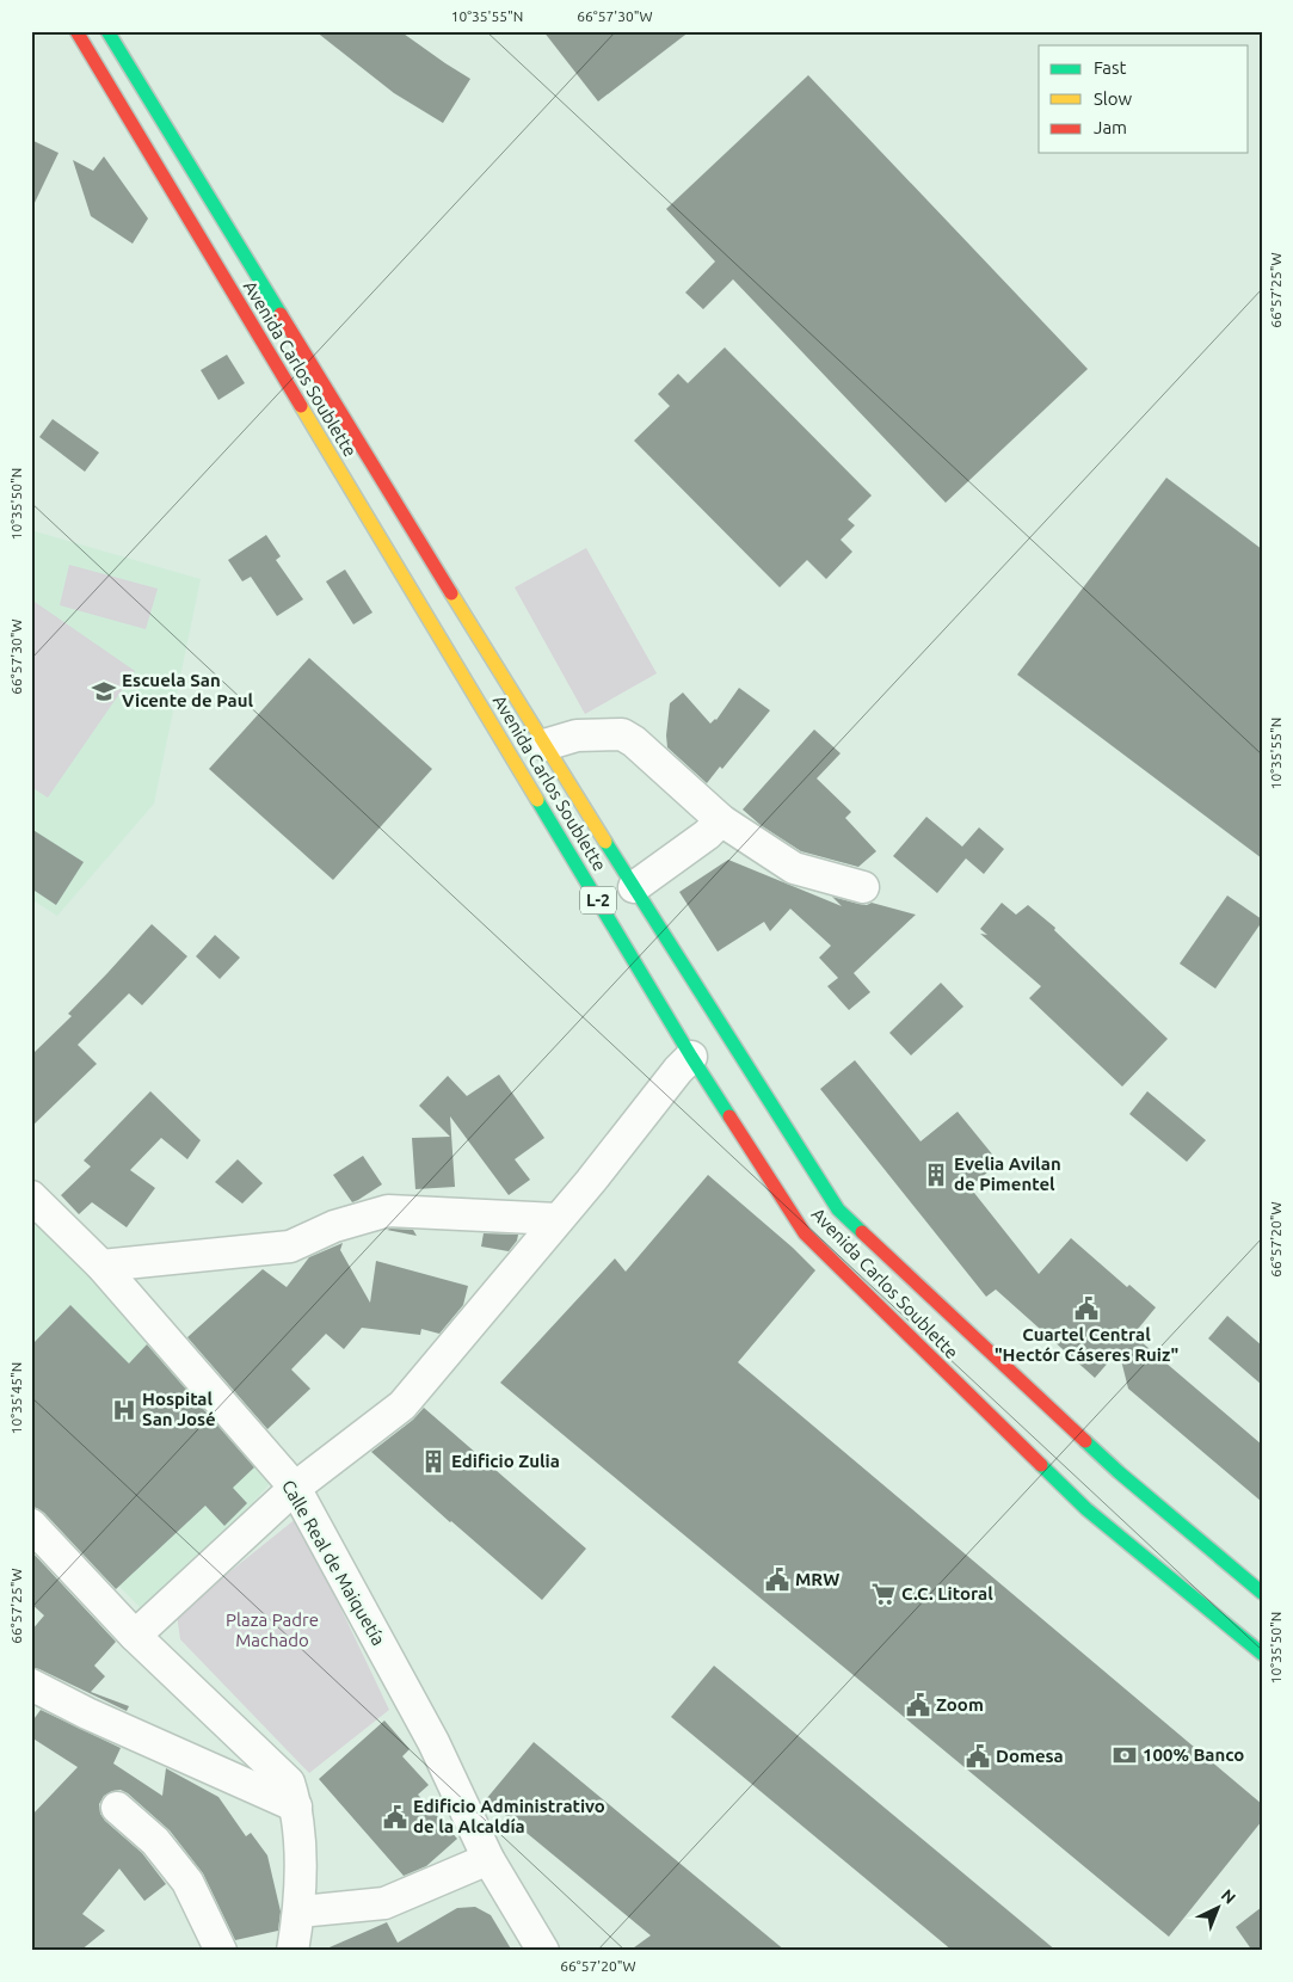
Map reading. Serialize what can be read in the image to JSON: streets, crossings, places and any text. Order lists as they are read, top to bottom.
{
  "streets": {
    "main road": ["Avenida Carlos Soublette", "L-2"],
    "street": ["Calle Real de Maiquetía"]
  },
  "parks": ["Plaza Padre Machado"],
  "places": {
    "school or university": ["Escuela San Vicente de Paul"],
    "building": ["Evelia Avilan de Pimentel", "Edificio Zulia"],
    "public building": [
      "Cuartel Central \"Hectór Cáseres Ruiz\"",
      "MRW",
      "Zoom",
      "Domesa",
      "Edificio Administrativo de la Alcaldía"
    ],
    "hospital": ["Hospital San José"],
    "supermarket": ["C.C. Litoral"],
    "bank": ["100% Banco"]
  },
  "legend": ["Fast", "Slow", "Jam"],
  "north": "top right",
  "coordinates": [
    "10°35'55\"N",
    "66°57'30\"W",
    "66°57'25\"W",
    "10°35'50\"N",
    "66°57'20\"W",
    "10°35'45\"N"
  ]
}
